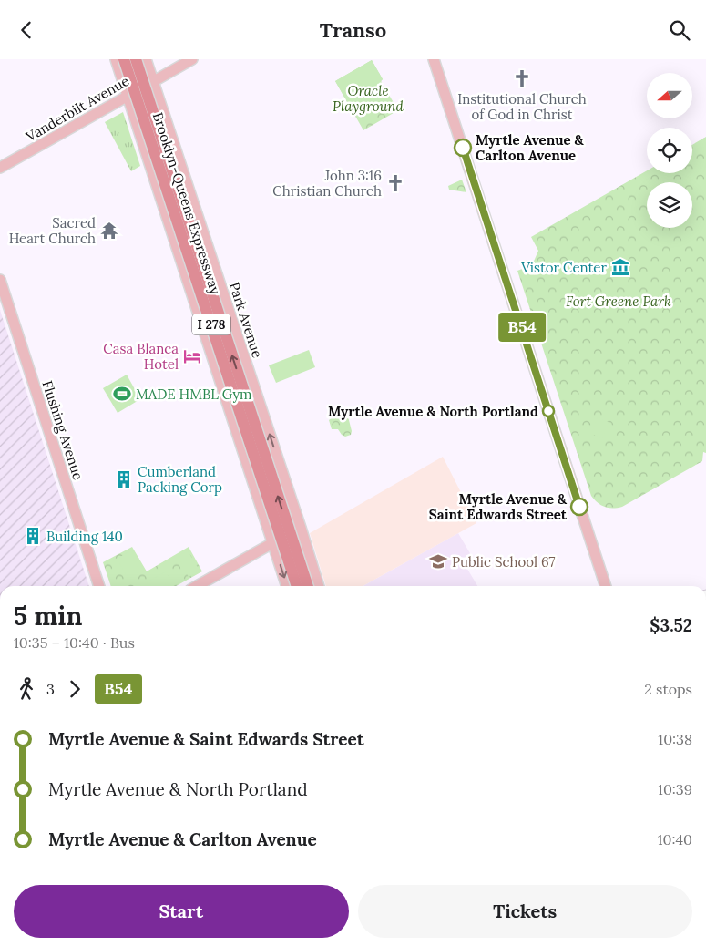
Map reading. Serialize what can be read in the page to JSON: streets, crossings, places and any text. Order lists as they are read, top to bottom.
{
  "streets": {
    "highway": ["Brooklyn-Queens Expressway", "I 278"],
    "main road": ["Vanderbilt Avenue", "Park Avenue", "Flushing Avenue"]
  },
  "crossings": [
    ["Vanderbilt Avenue", "Park Avenue"]
  ],
  "parks": ["Oracle Playground", "Fort Greene Park"],
  "places": {
    "church": ["Institutional Church of God in Christ", "John 3:16 Christian Church"],
    "other": ["Myrtle Avenue & Carlton Avenue", "Myrtle Avenue & North Portland", "Myrtle Avenue & Saint Edwards Street"],
    "temple": ["Sacred Heart Church"],
    "museum": ["Vistor Center"],
    "hotel": ["Casa Blanca Hotel"],
    "sports": ["MADE HMBL Gym"],
    "building": ["Cumberland Packing Corp", "Building 140"],
    "school or university": ["Public School 67"]
  },
  "lines": ["bus line B54"],
  "north": "left",
  "page": {
    "header": "Transo",
    "on_map": "B54",
    "heading": ["5 min", "10:35 – 10:40 · Bus", "$3.52"],
    "legs": ["3", "B54", "2 stops"],
    "list": [
      {
        "name": "Myrtle Avenue & Saint Edwards Street",
        "value": "10:38"
      },
      {
        "name": "Myrtle Avenue & North Portland",
        "value": "10:39"
      },
      {
        "name": "Myrtle Avenue & Carlton Avenue",
        "value": "10:40"
      }
    ],
    "buttons": ["Start", "Tickets"]
  }
}
